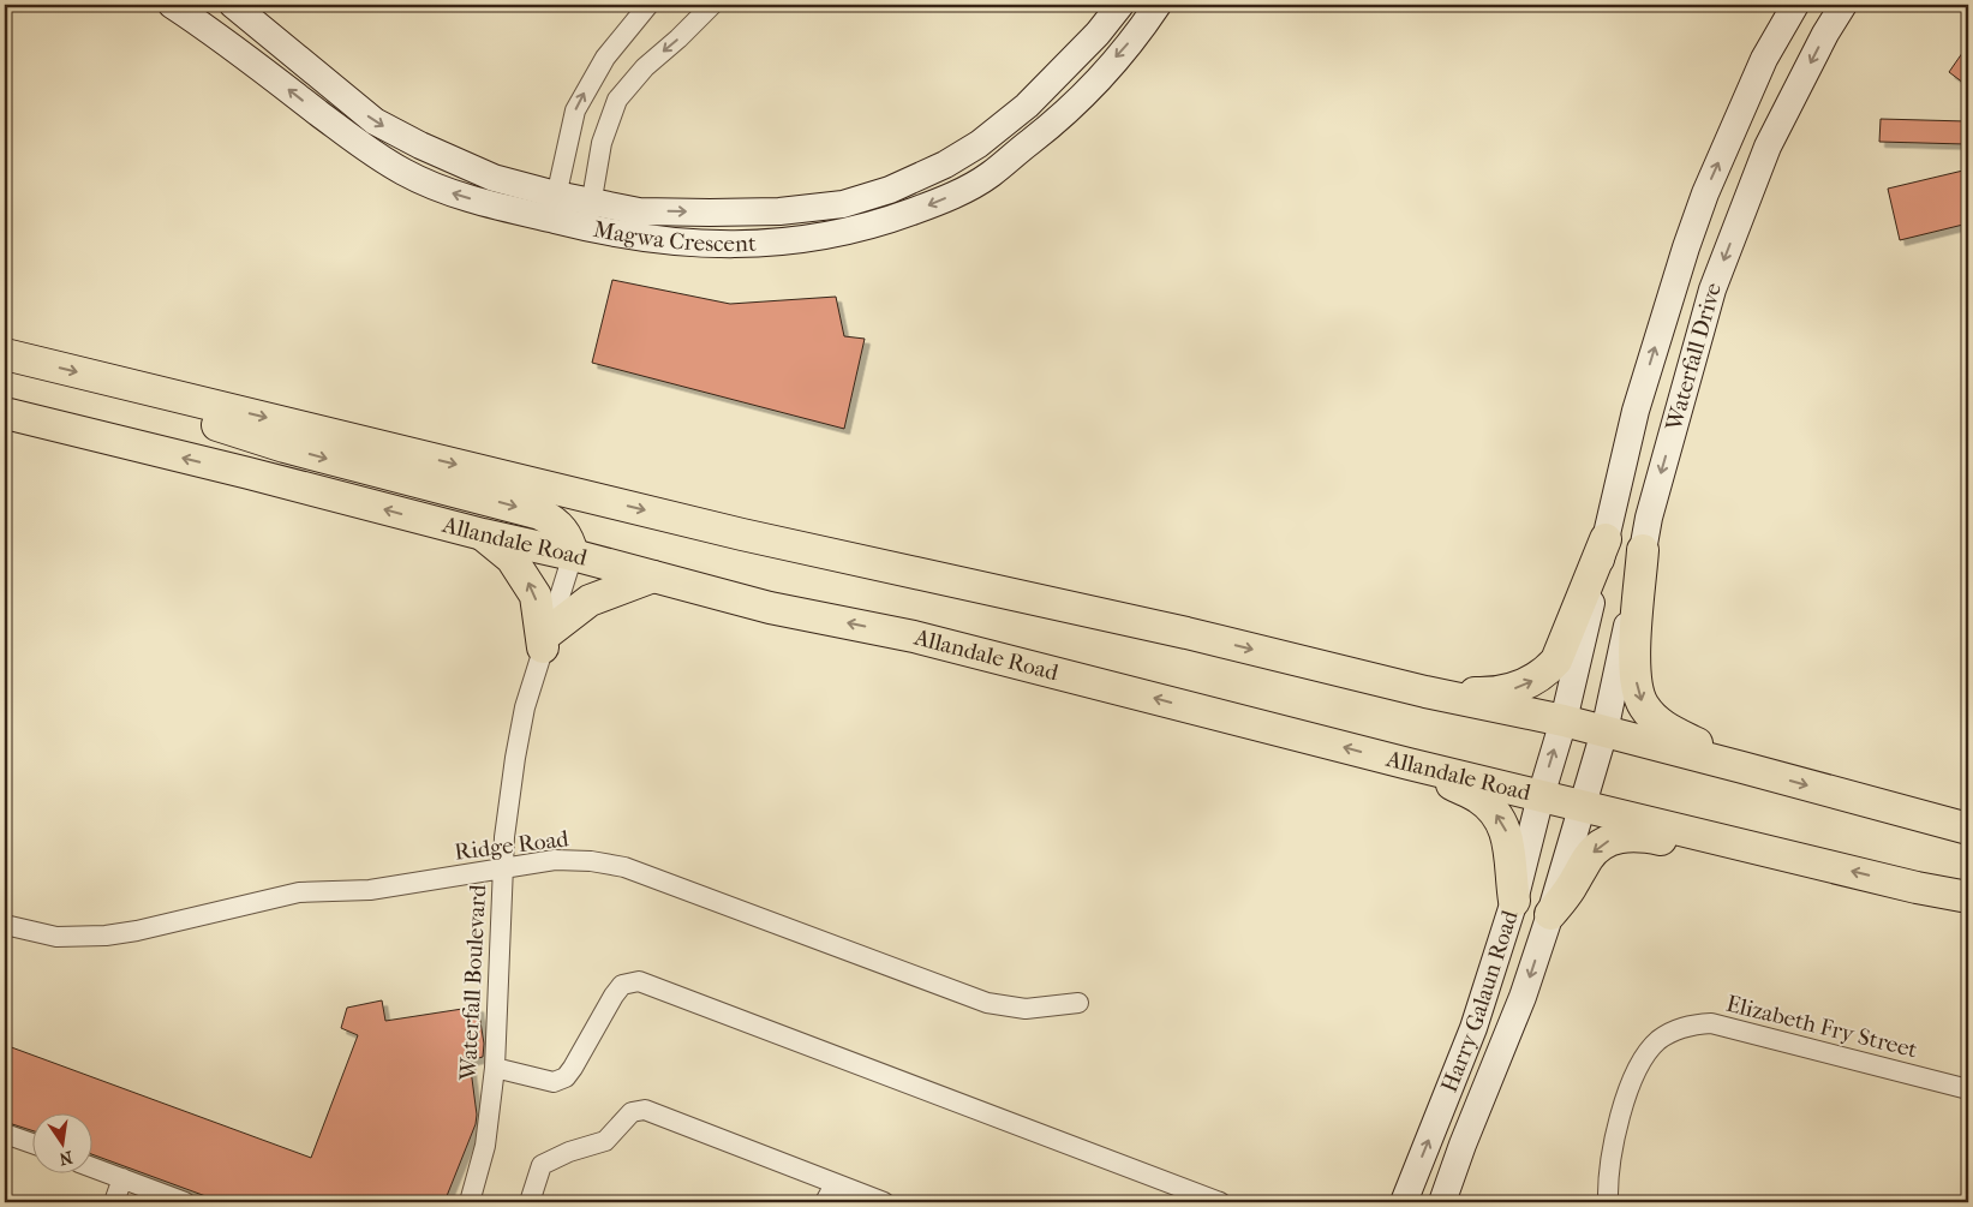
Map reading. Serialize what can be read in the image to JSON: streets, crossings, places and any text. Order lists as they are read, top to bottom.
{
  "streets": {
    "main road": [
      "Magwa Crescent",
      "Waterfall Drive",
      "Allandale Road",
      "Harry Galaun Road"
    ],
    "street": ["Ridge Road", "Waterfall Boulevard", "Elizabeth Fry Street"]
  },
  "crossings": [
    ["Waterfall Drive", "Harry Galaun Road"],
    ["Allandale Road", "Waterfall Boulevard"],
    ["Allandale Road", "Harry Galaun Road"],
    ["Ridge Road", "Waterfall Boulevard"]
  ],
  "north": "bottom"
}
